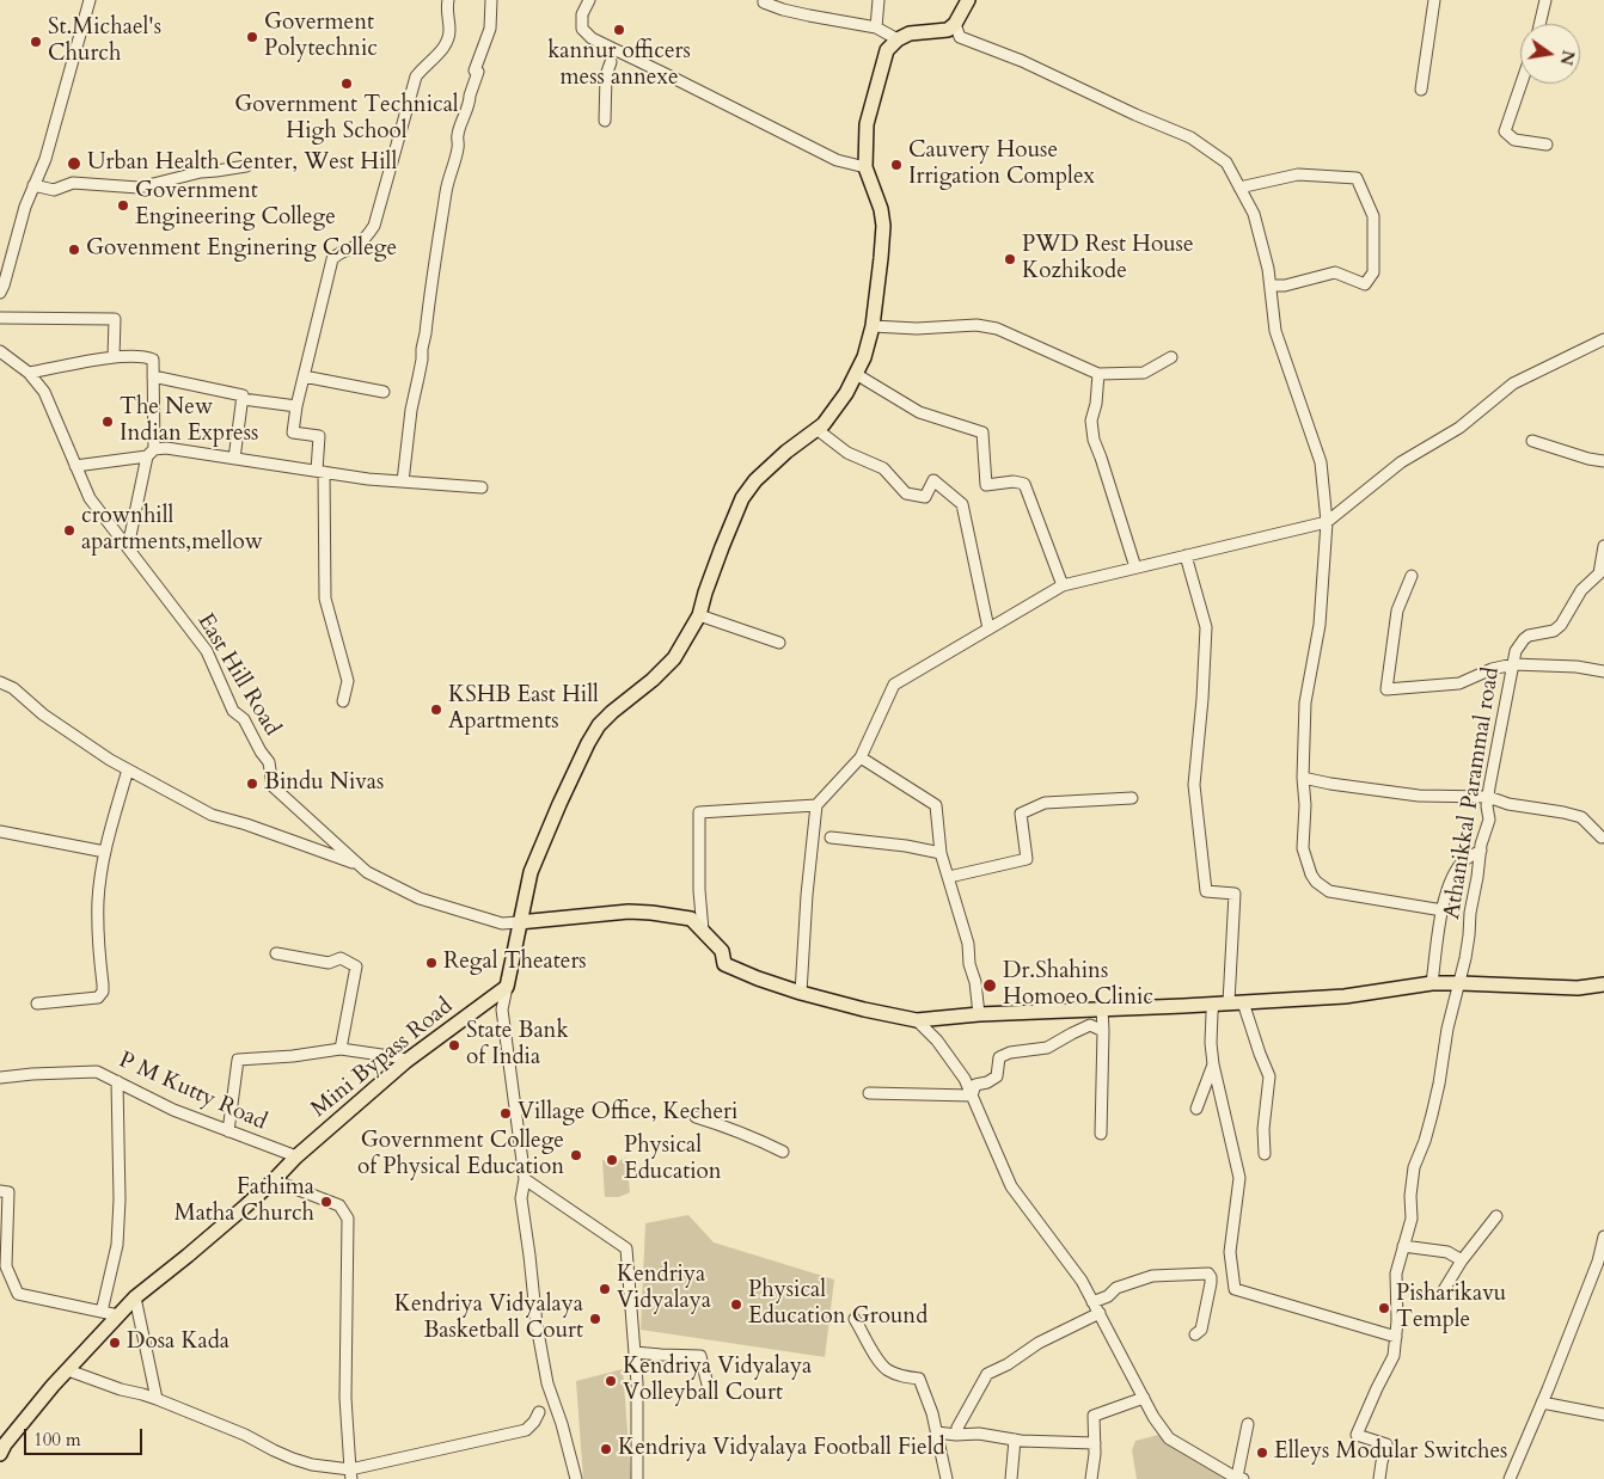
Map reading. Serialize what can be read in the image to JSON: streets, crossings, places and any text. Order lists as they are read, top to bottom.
{
  "streets": {
    "main road": ["Mini Bypass Road"],
    "street": ["East Hill Road", "Athanikkal Parammal road", "P M Kutty Road"]
  },
  "crossings": [
    ["Mini Bypass Road", "P M Kutty Road"]
  ],
  "places": [
    "kannur officers mess annexe",
    "Goverment Polytechnic",
    "St.Michael's Church",
    "Government Technical High School",
    "Urban Health Center, West Hill",
    "Cauvery House Irrigation Complex",
    "Government Engineering College",
    "Govenment Enginering College",
    "PWD Rest House Kozhikode",
    "The New Indian Express",
    "crownhill apartments,mellow",
    "KSHB East Hill Apartments",
    "Bindu Nivas",
    "Regal Theaters",
    "Dr.Shahins Homoeo Clinic",
    "State Bank of India",
    "Village Office, Kecheri",
    "Government College of Physical Education",
    "Physical Education",
    "Fathima Matha Church",
    "Kendriya Vidyalaya",
    "Physical Education Ground",
    "Pisharikavu Temple",
    "Kendriya Vidyalaya Basketball Court",
    "Dosa Kada",
    "Kendriya Vidyalaya Volleyball Court",
    "Kendriya Vidyalaya Football Field",
    "Elleys Modular Switches"
  ],
  "scale_bar": "100 m",
  "north": "right"
}
